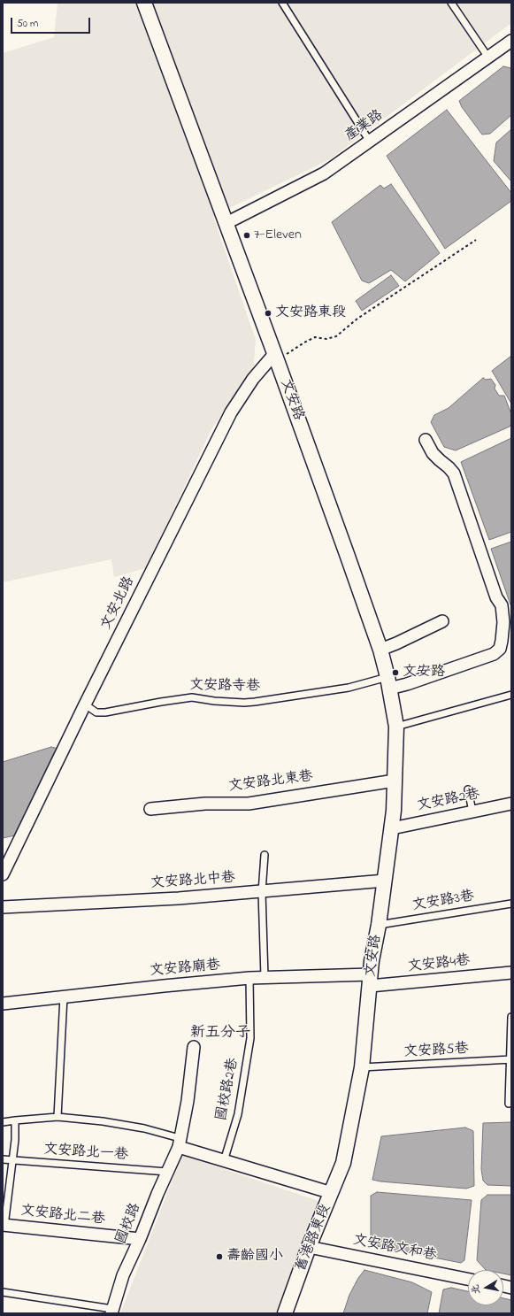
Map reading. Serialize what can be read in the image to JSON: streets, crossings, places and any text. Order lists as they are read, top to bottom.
{
  "streets": {
    "street": [
      "產業路",
      "文安路",
      "文安北路",
      "文安路北東巷",
      "文安路2巷",
      "文安路北中巷",
      "文安路4巷",
      "文安路廟巷",
      "文安路北二巷",
      "國校路",
      "舊港路東段",
      "文安路文和巷"
    ],
    "lane": [
      "文安路寺巷",
      "文安路3巷",
      "文安路5巷",
      "國校路2巷",
      "文安路北一巷"
    ]
  },
  "crossings": [
    ["產業路", "文安路"],
    ["文安路", "文安北路"],
    ["文安路", "文安路寺巷"],
    ["文安路", "文安路北東巷"],
    ["文安路", "文安路2巷"],
    ["文安路", "文安路北中巷"],
    ["文安路", "文安路3巷"],
    ["文安路", "文安路4巷"],
    ["文安路", "文安路廟巷"],
    ["文安路", "文安路5巷"],
    ["文安路", "舊港路東段"],
    ["文安北路", "文安路寺巷"],
    ["文安路4巷", "文安路廟巷"],
    ["文安路廟巷", "國校路2巷"],
    ["文安路北一巷", "國校路"],
    ["文安路北二巷", "國校路"],
    ["舊港路東段", "文安路文和巷"]
  ],
  "districts": ["新五分子"],
  "places": [
    "7-Eleven",
    "文安路東段",
    "文安路",
    "壽齡國小"
  ],
  "scale_bar": "50 m",
  "north": "left"
}
